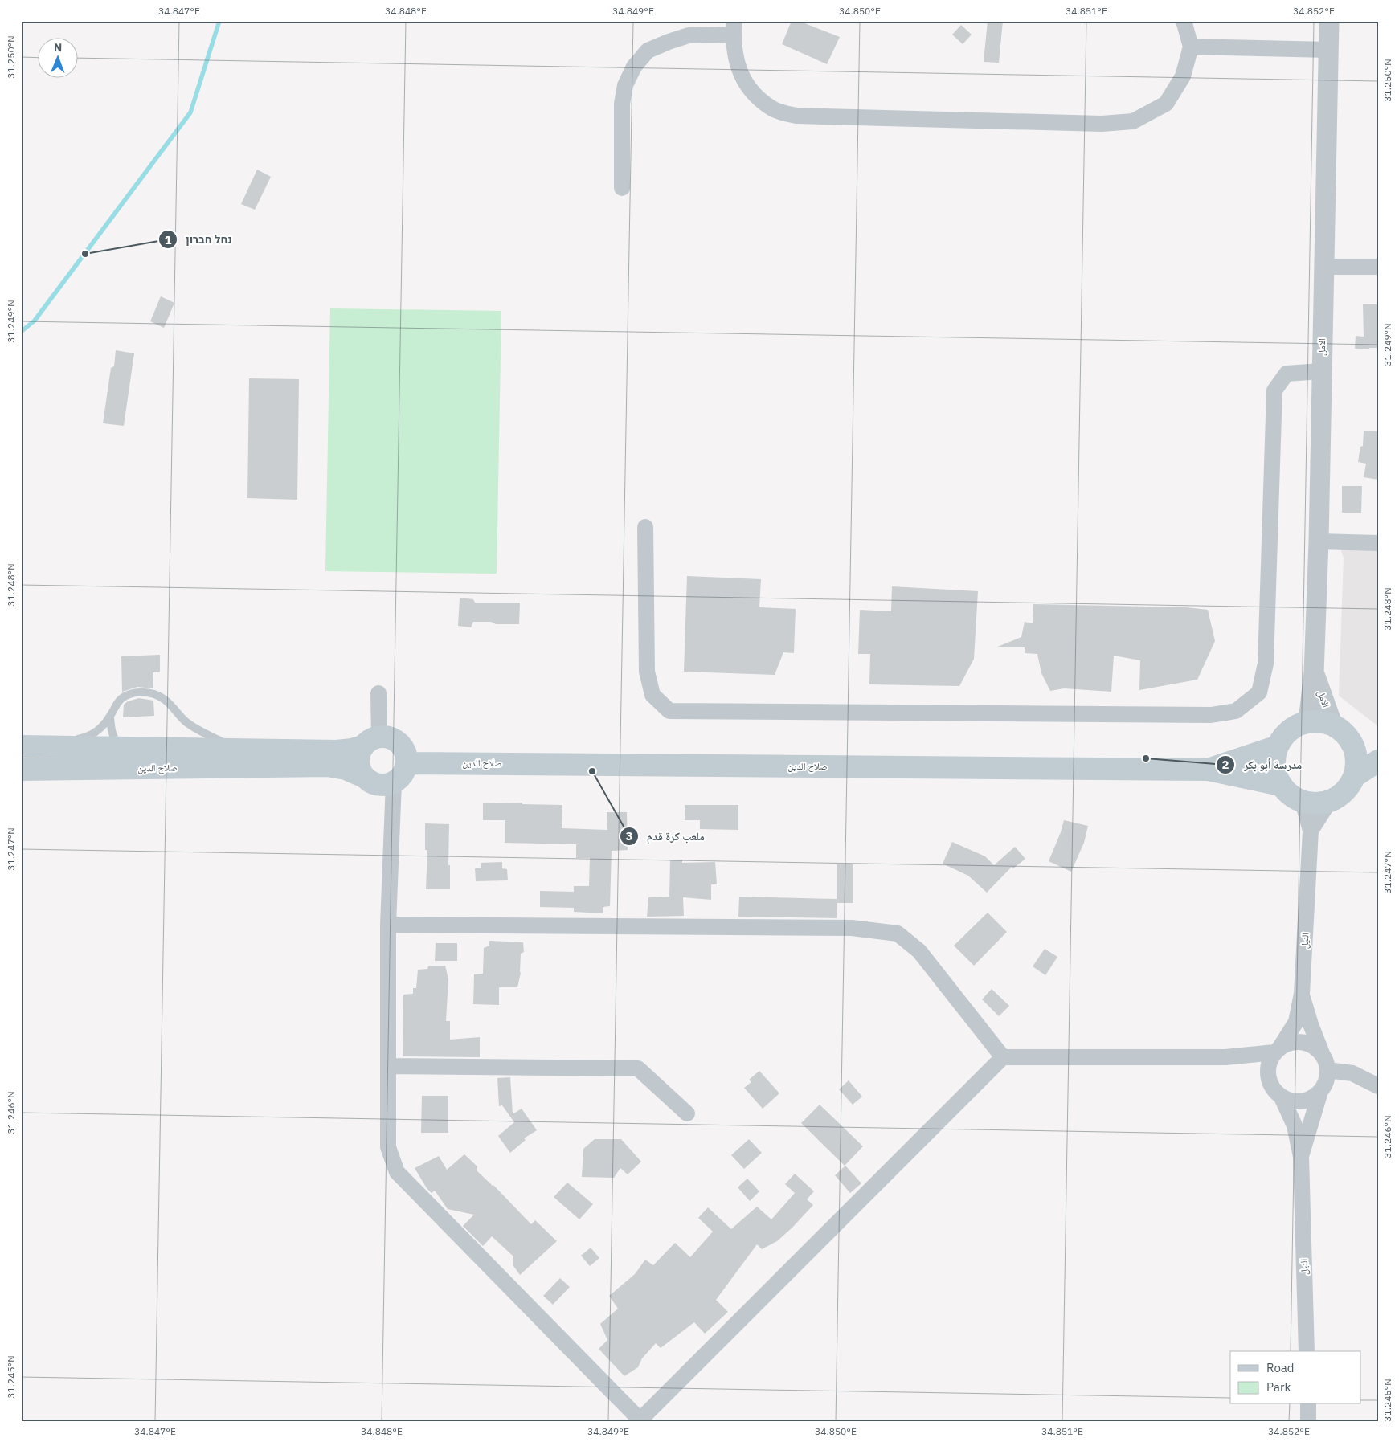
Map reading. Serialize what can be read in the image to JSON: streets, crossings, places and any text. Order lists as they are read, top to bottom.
{
  "streets": {
    "main road": ["صلاح الدين"],
    "street": ["الامل", "النيل"]
  },
  "crossings": [
    ["الامل", "صلاح الدين"],
    ["الامل", "النيل"],
    ["صلاح الدين", "النيل"]
  ],
  "places": ["נחל חברון", "مدرسة أبو بكر", "ملعب كرة قدم"],
  "legend": ["Road", "Park"],
  "north": "top",
  "coordinates": [
    "34.847°E",
    "34.848°E",
    "34.849°E",
    "34.850°E",
    "34.851°E",
    "34.852°E",
    "31.250°N",
    "31.249°N",
    "31.248°N",
    "31.247°N",
    "31.246°N",
    "31.245°N"
  ]
}
